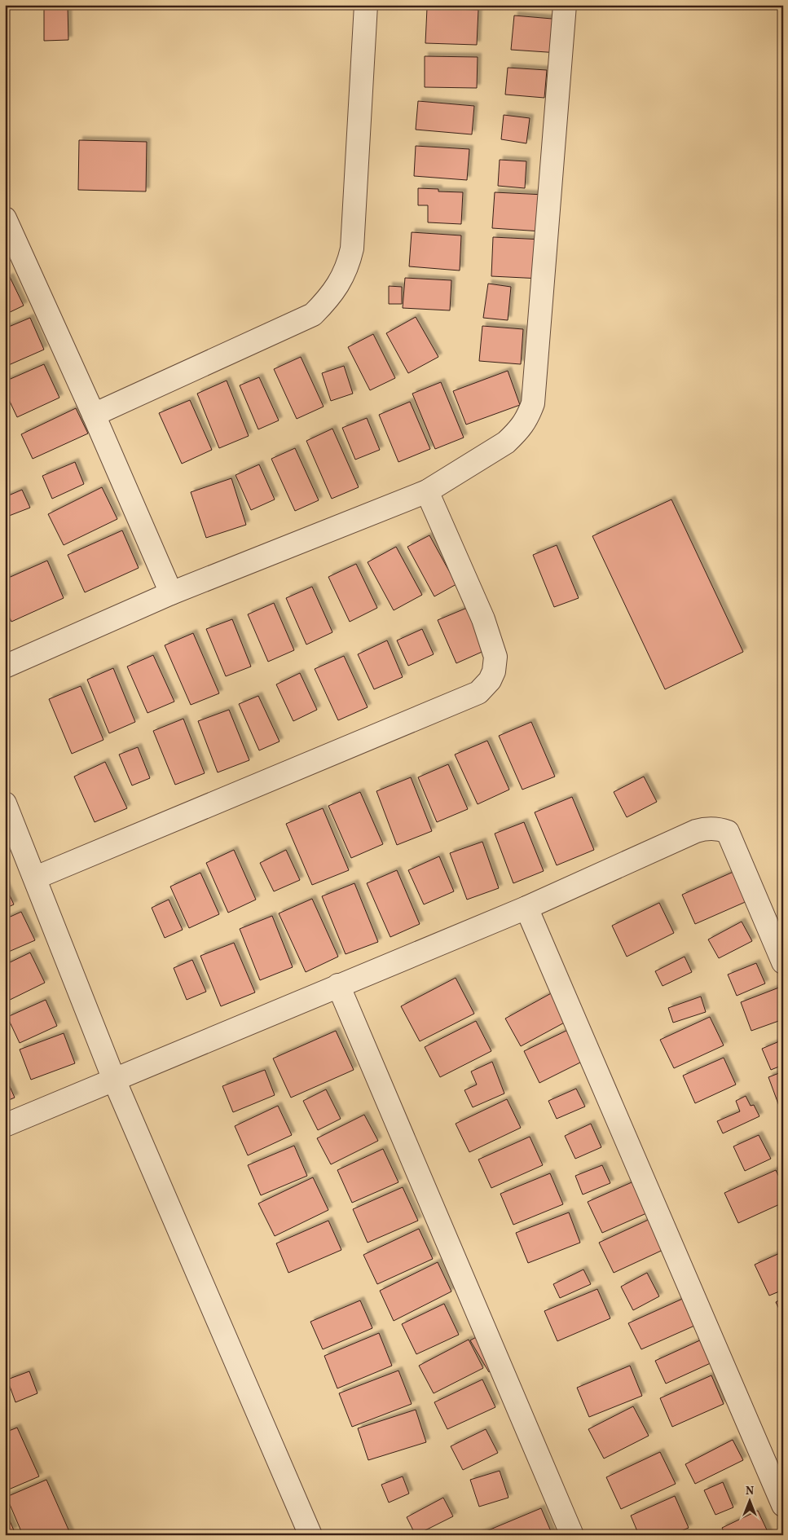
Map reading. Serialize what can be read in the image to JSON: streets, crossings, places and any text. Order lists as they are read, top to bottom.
{
  "north": "top"
}
